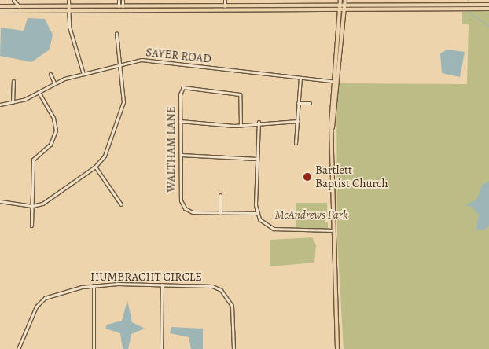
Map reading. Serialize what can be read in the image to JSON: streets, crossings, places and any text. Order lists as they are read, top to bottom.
{
  "streets": {
    "street": ["SAYER ROAD", "WALTHAM LANE", "HUMBRACHT CIRCLE"]
  },
  "parks": ["McAndrews Park"],
  "places": ["Bartlett Baptist Church"]
}
